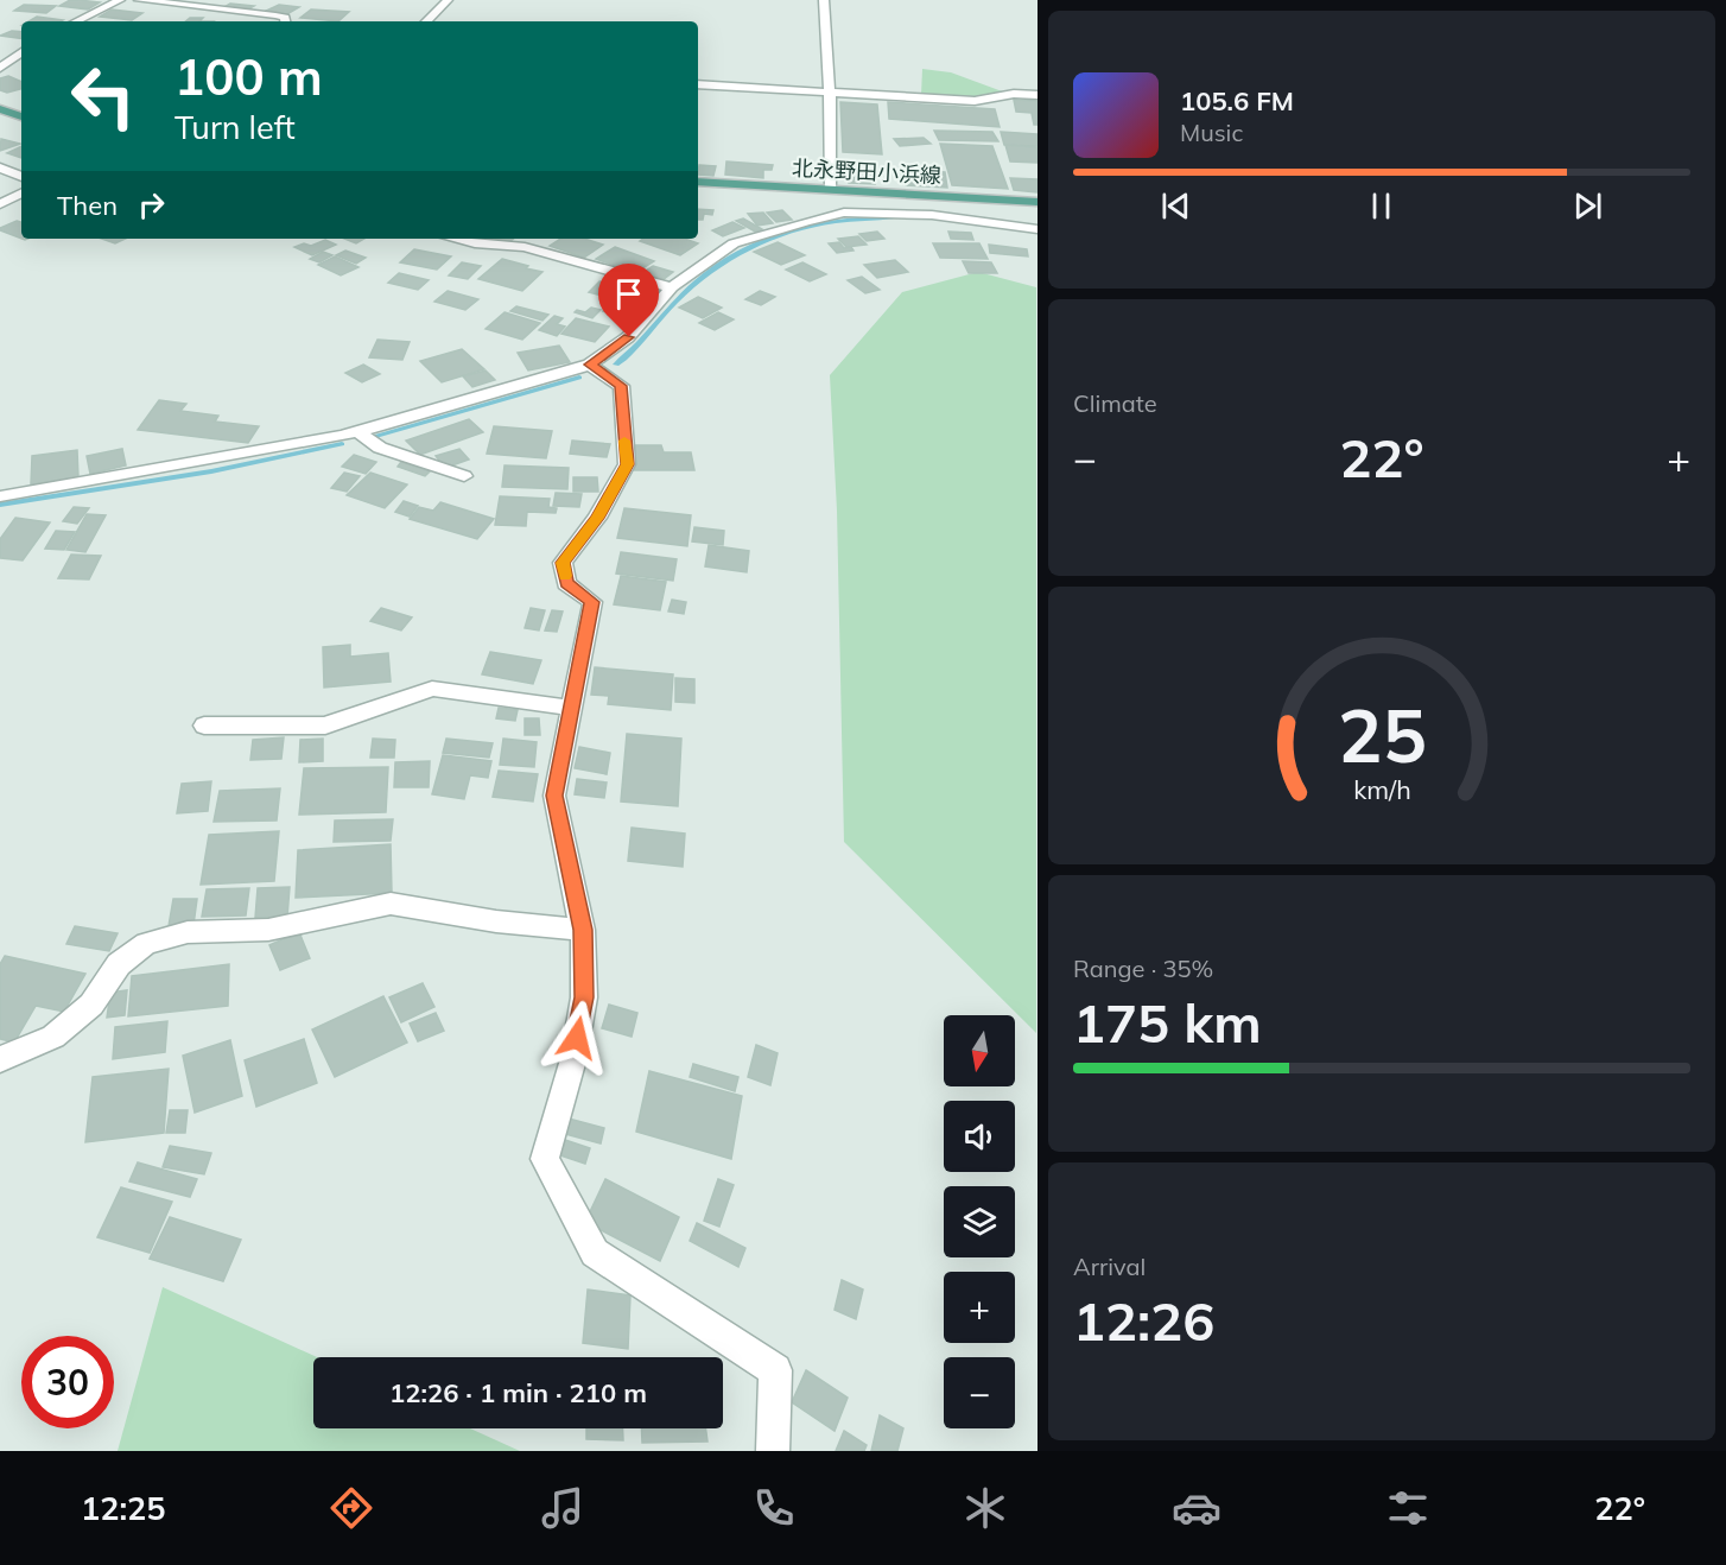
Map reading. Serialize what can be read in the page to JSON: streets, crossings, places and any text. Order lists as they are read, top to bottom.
{
  "streets": {
    "main road": ["北永野田小浜線"]
  },
  "north": "bottom",
  "page": {
    "turn": ["100 m", "Turn left"],
    "song": ["105.6 FM", "Music"],
    "then": "Then",
    "tile": [
      "Climate",
      ["Range · 35%", "175 km"],
      ["Arrival", "12:26"]
    ],
    "heat": ["−", "22°", "+"],
    "map_buttons": ["+", "−"],
    "limit": "30",
    "trip": "12:26 · 1 min · 210 m",
    "tabs": ["12:25", "22°"],
    "gauge": ["25", "km/h"]
  }
}
